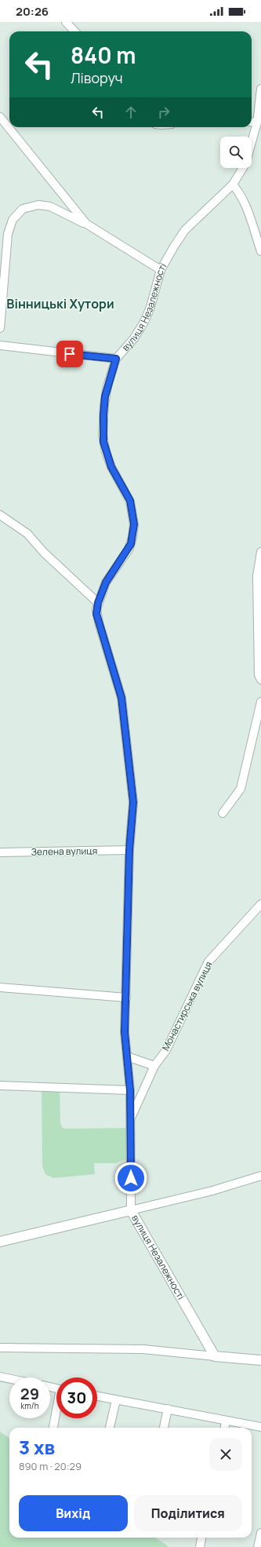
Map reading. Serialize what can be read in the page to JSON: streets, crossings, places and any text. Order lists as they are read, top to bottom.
{
  "streets": {
    "street": ["Зелена вулиця", "Монастирська вулиця"]
  },
  "districts": ["Вінницькі Хутори"],
  "page": {
    "status": "20:26",
    "turn": ["840 m", "Ліворуч"],
    "speed": "29 km/h",
    "limit": "30",
    "heading": ["3 хв", "890 m · 20:29"],
    "buttons": ["Вихід", "Поділитися"]
  }
}
